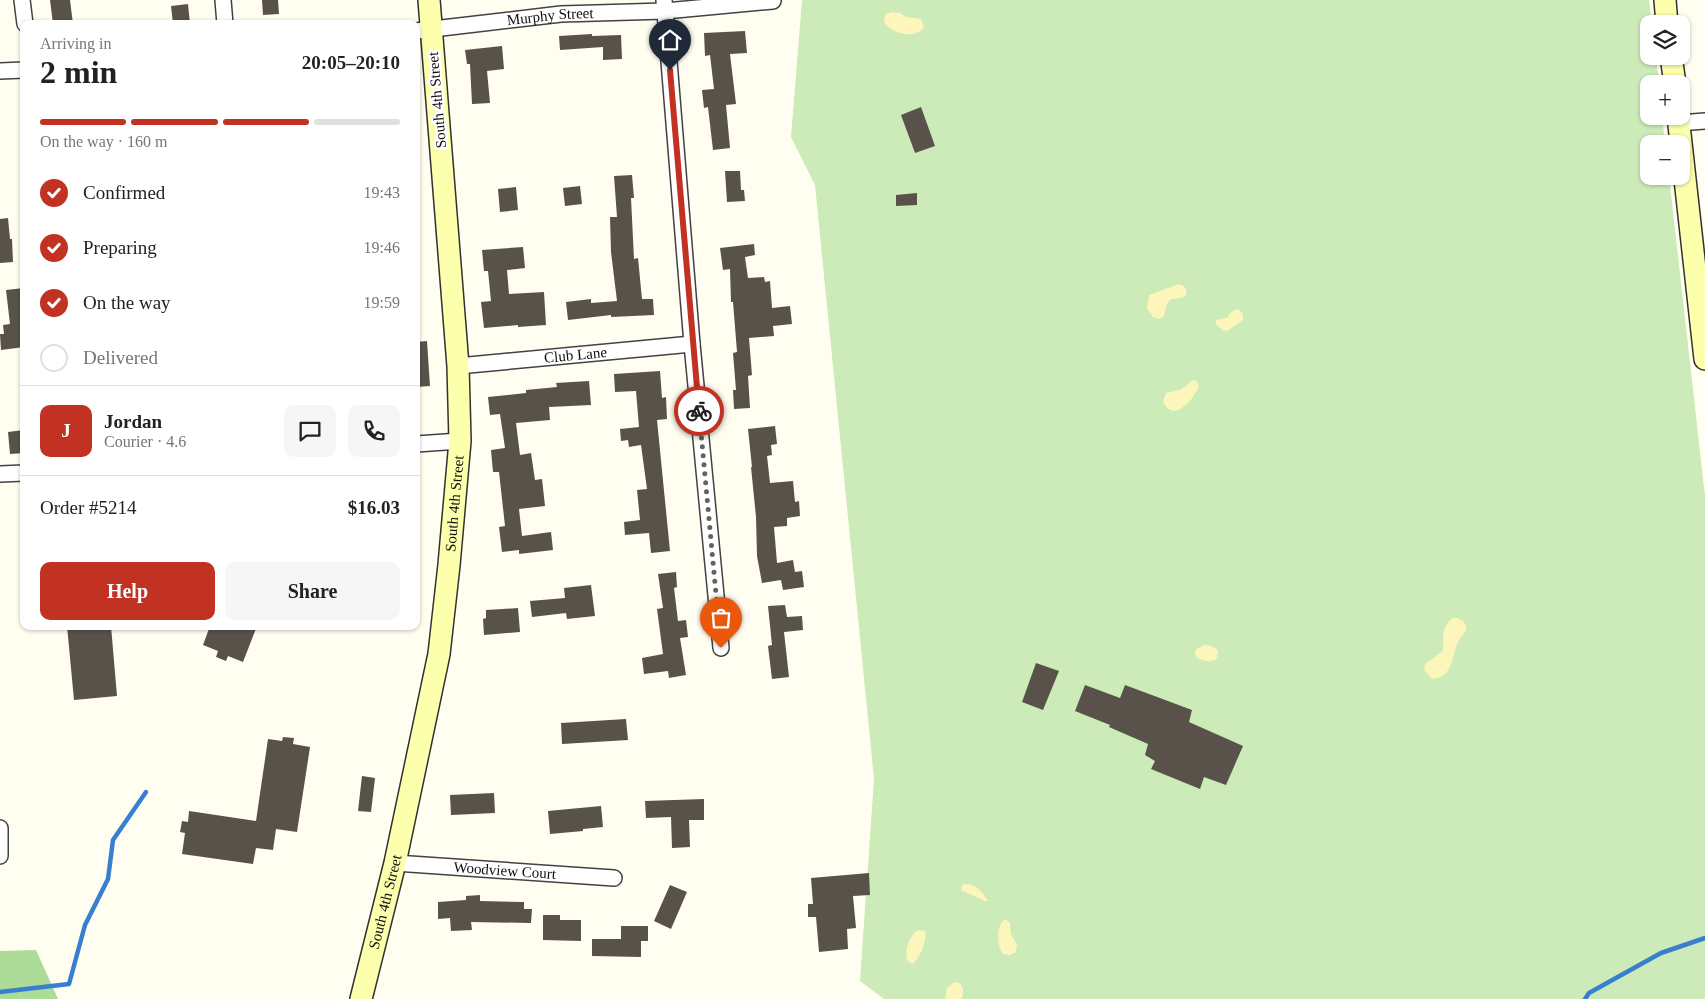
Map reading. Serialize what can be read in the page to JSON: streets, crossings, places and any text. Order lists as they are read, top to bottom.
{
  "streets": {
    "main road": ["South 4th Street"],
    "street": ["Murphy Street", "Club Lane", "Woodview Court"]
  },
  "crossings": [
    ["Murphy Street", "South 4th Street"],
    ["South 4th Street", "Club Lane"],
    ["South 4th Street", "Woodview Court"]
  ],
  "page": {
    "map_buttons": ["+", "−"],
    "heading": ["2 min", "Arriving in", "20:05–20:10"],
    "panel": [
      "Jordan",
      "Courier · 4.6",
      "Order #5214",
      "$16.03"
    ],
    "bar": "On the way · 160 m",
    "list": [
      ["Confirmed", "19:43"],
      ["Preparing", "19:46"],
      ["On the way", "19:59"],
      "Delivered"
    ],
    "round": "J",
    "buttons": ["Help", "Share"]
  }
}
